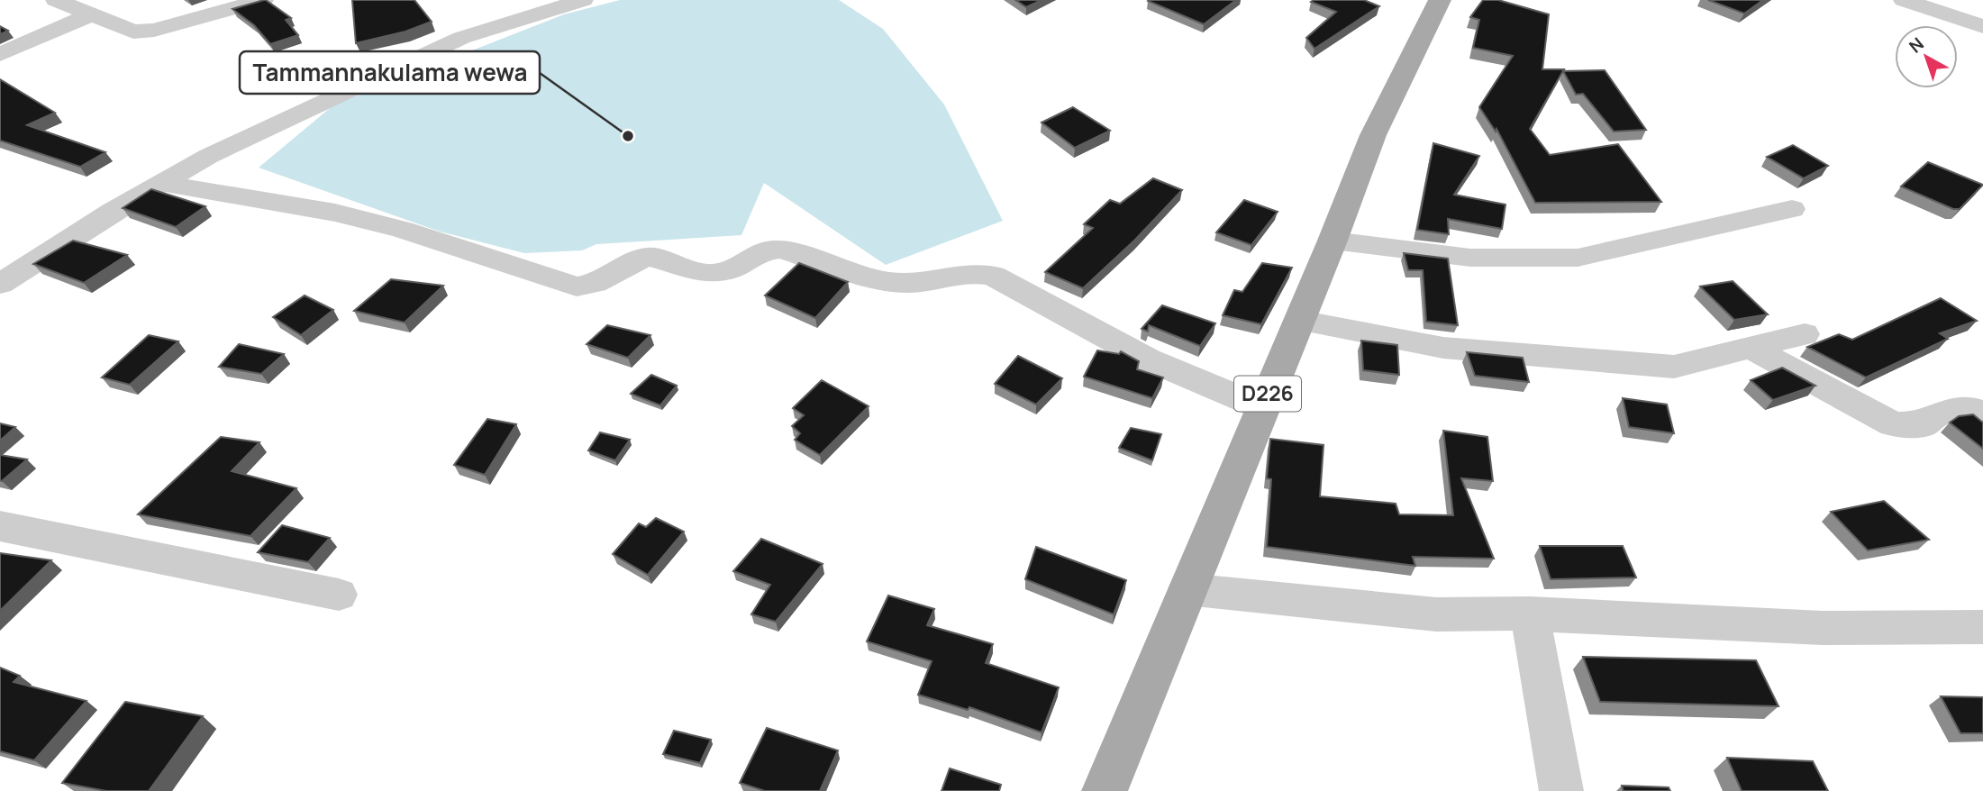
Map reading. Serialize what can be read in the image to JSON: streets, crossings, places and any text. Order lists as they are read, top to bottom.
{
  "streets": {
    "main road": ["D226"]
  },
  "places": ["Tammannakulama wewa"],
  "north": "top left"
}
